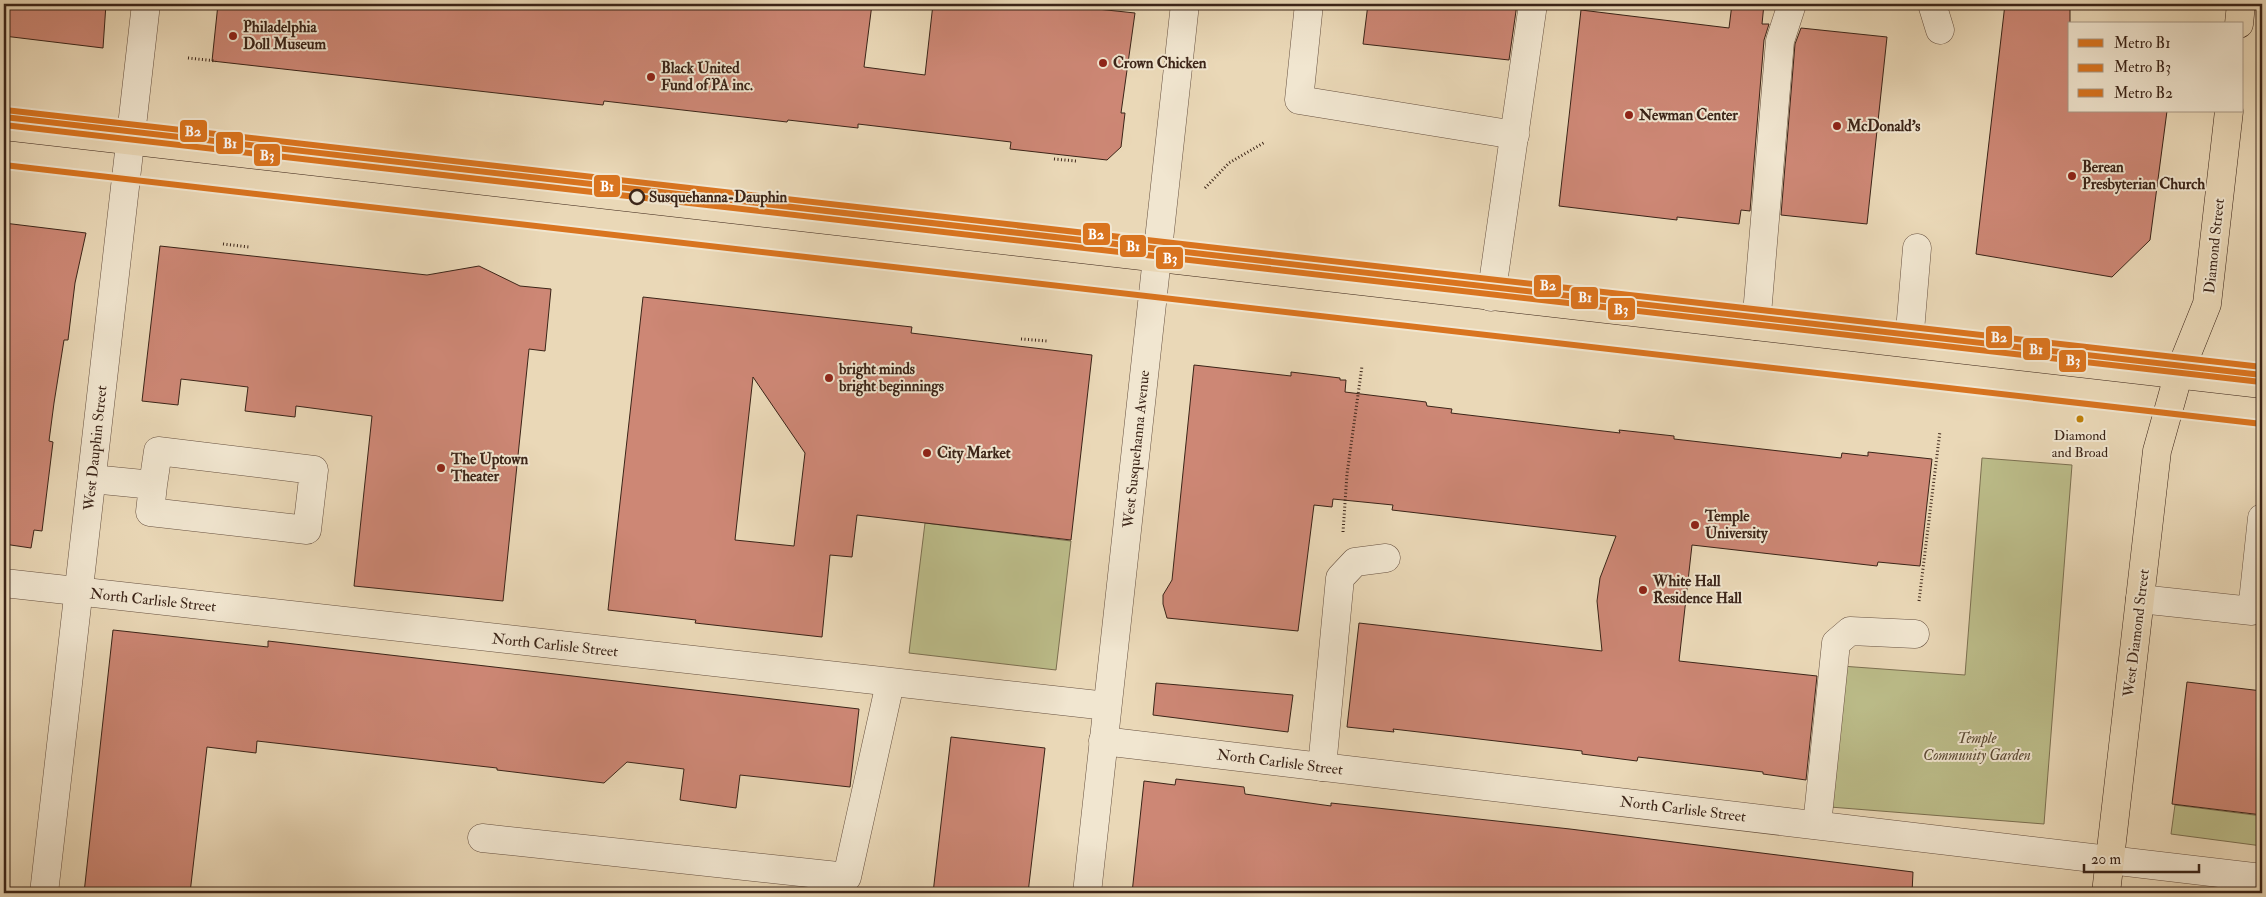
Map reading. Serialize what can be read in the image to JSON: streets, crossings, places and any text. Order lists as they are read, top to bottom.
{
  "streets": {
    "main road": ["Diamond Street", "West Diamond Street"],
    "street": ["West Dauphin Street", "West Susquehanna Avenue", "North Carlisle Street"]
  },
  "crossings": [
    ["Diamond Street", "West Diamond Street"],
    ["West Dauphin Street", "North Carlisle Street"],
    ["West Susquehanna Avenue", "North Carlisle Street"],
    ["North Carlisle Street", "West Diamond Street"]
  ],
  "parks": ["Temple Community Garden"],
  "places": [
    "Philadelphia Doll Museum",
    "Crown Chicken",
    "Black United Fund of PA inc.",
    "Newman Center",
    "McDonald's",
    "Berean Presbyterian Church",
    "Susquehanna-Dauphin",
    "bright minds bright beginnings",
    "Diamond and Broad",
    "City Market",
    "The Uptown Theater",
    "Temple University",
    "White Hall Residence Hall"
  ],
  "lines": ["metro line B2", "metro line B1", "metro line B3"],
  "legend": ["Metro B1", "Metro B3", "Metro B2"],
  "scale_bar": "20 m"
}
